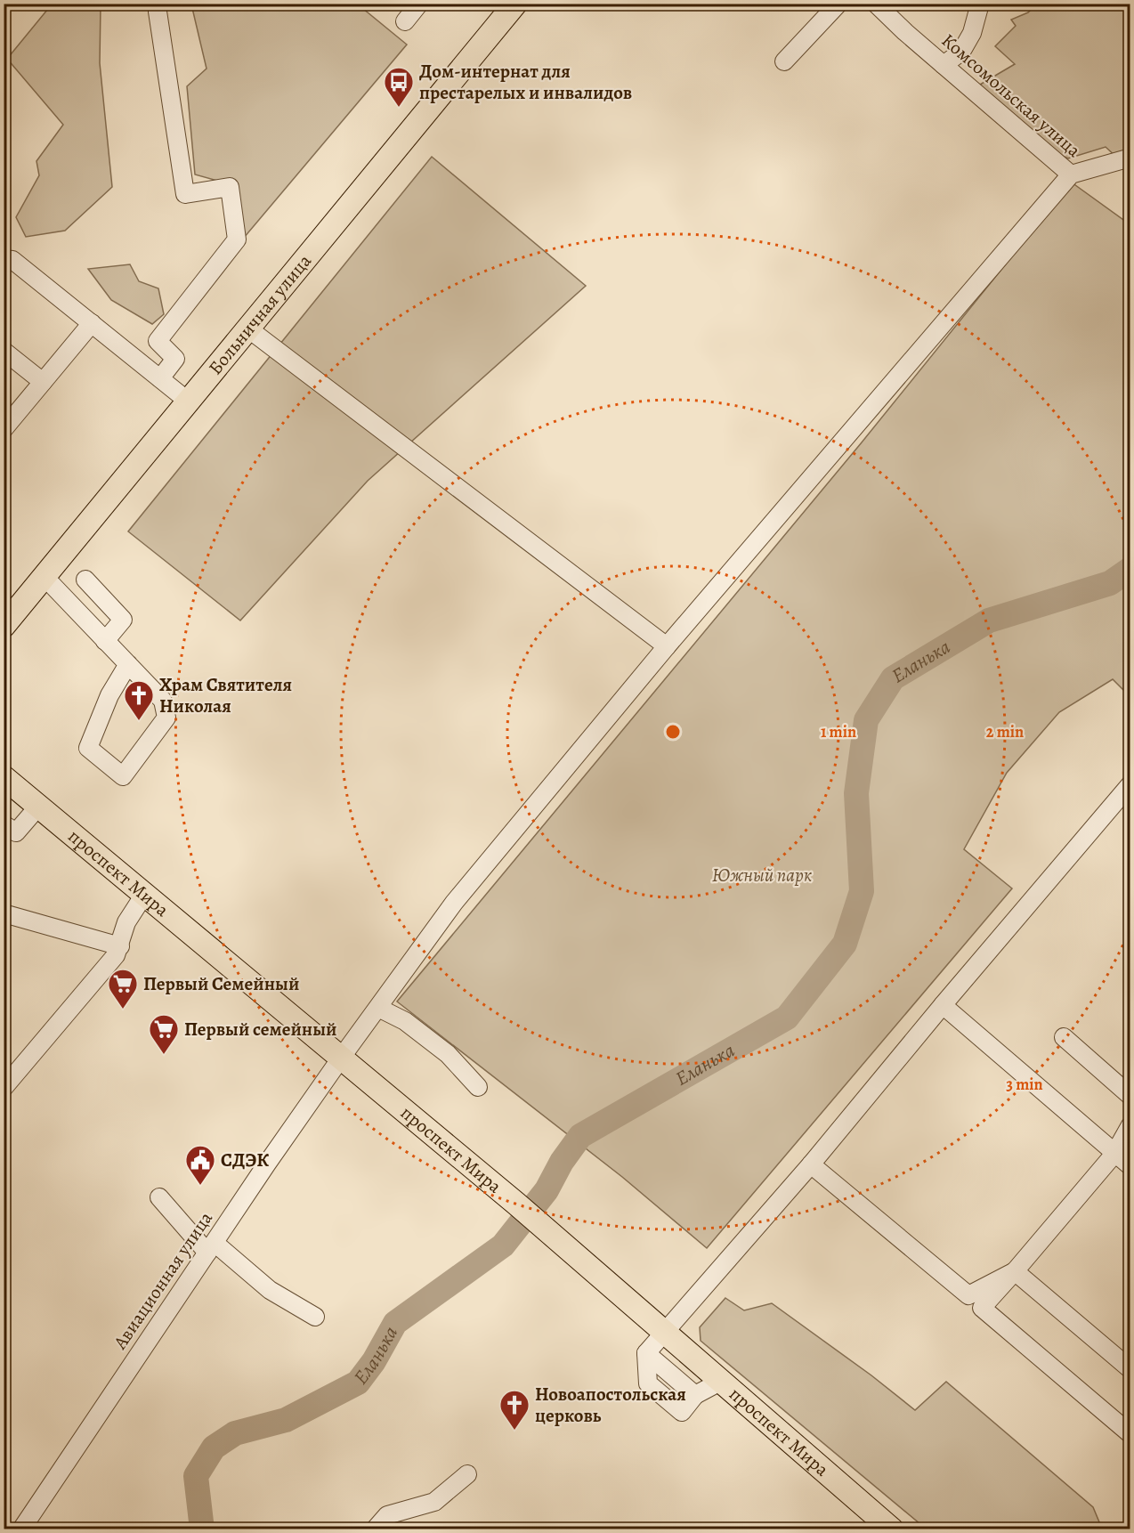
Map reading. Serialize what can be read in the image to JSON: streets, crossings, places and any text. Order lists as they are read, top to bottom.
{
  "streets": {
    "main road": ["Больничная улица", "проспект Мира"],
    "street": ["Комсомольская улица", "Авиационная улица"]
  },
  "crossings": [
    ["Комсомольская улица", "Авиационная улица"],
    ["проспект Мира", "Авиационная улица"]
  ],
  "water": ["Еланька"],
  "parks": ["Южный парк"],
  "places": {
    "bus stop": ["Дом-интернат для престарелых и инвалидов"],
    "church": ["Храм Святителя Николая", "Новоапостольская церковь"],
    "supermarket": ["Первый Семейный", "Первый семейный"],
    "public building": ["СДЭК"]
  },
  "rings": ["1 min", "2 min", "3 min"]
}
